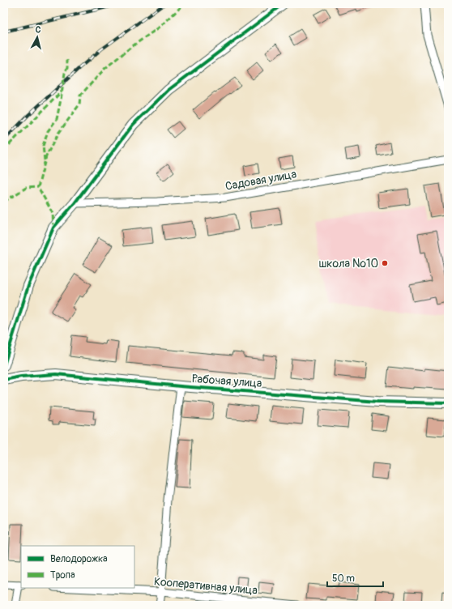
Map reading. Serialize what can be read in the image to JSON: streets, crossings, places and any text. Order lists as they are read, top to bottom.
{
  "streets": {
    "street": ["Садовая улица", "Рабочая улица", "Кооперативная улица"]
  },
  "places": ["школа №10"],
  "legend": ["Велодорожка", "Тропа"],
  "scale_bar": "50 m",
  "north": "top"
}
